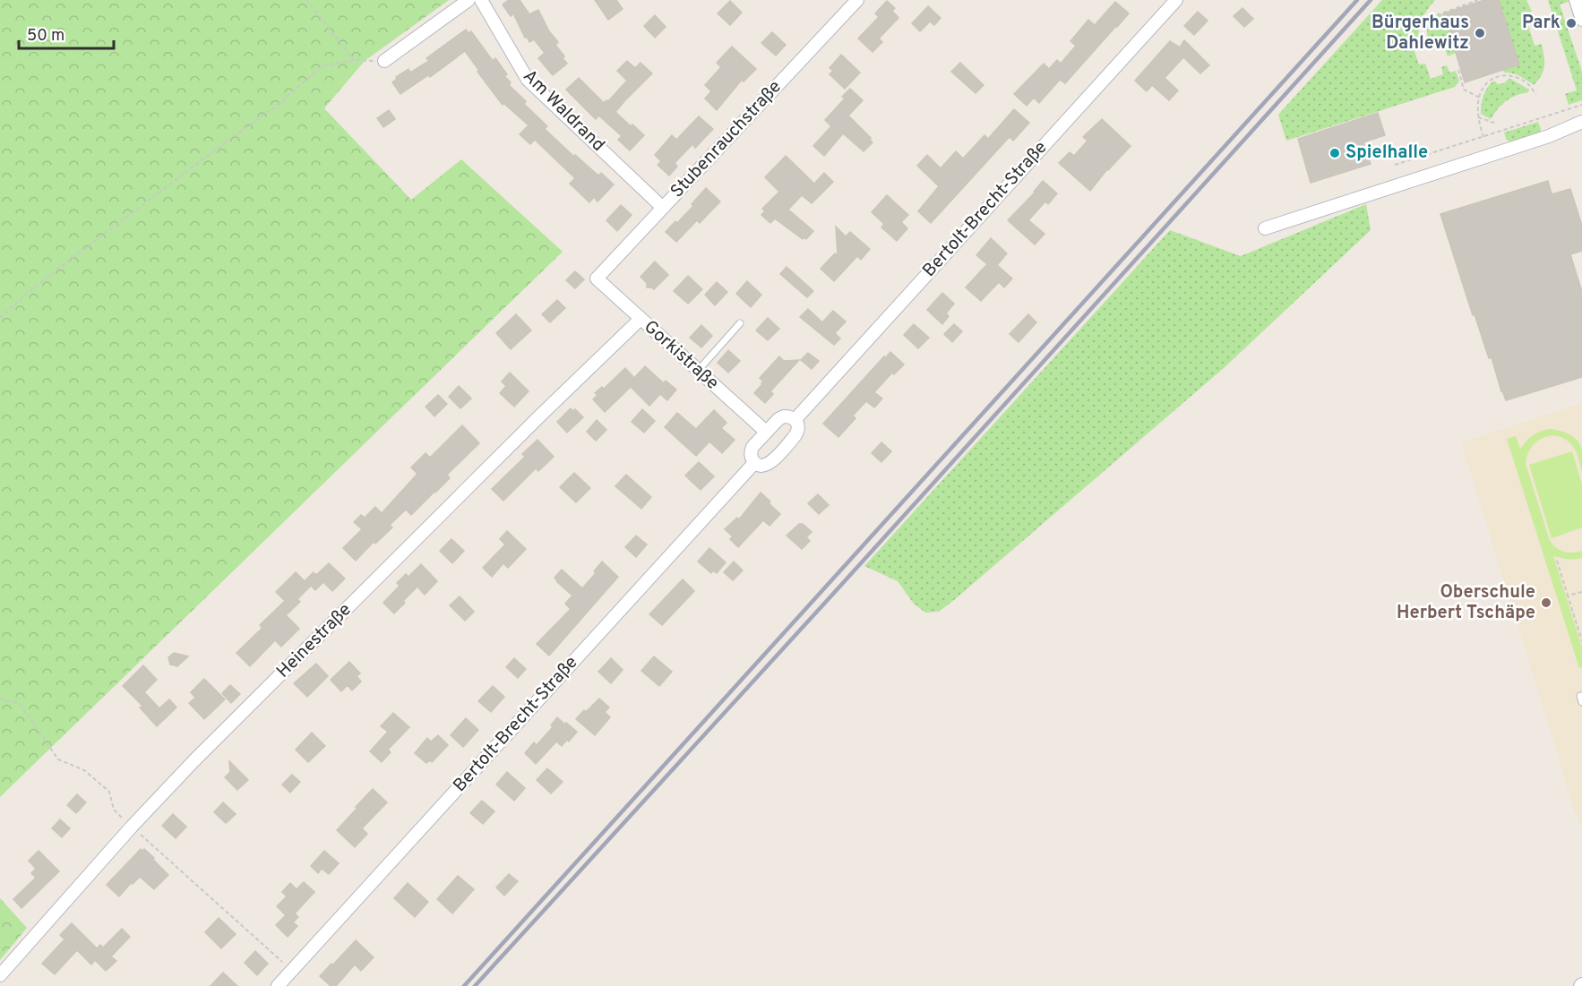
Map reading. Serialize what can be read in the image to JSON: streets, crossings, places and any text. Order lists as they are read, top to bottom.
{
  "streets": {
    "street": [
      "Am Waldrand",
      "Stubenrauchstraße",
      "Bertolt-Brecht-Straße",
      "Gorkistraße",
      "Heinestraße"
    ]
  },
  "crossings": [
    ["Am Waldrand", "Stubenrauchstraße"],
    ["Stubenrauchstraße", "Gorkistraße"],
    ["Gorkistraße", "Heinestraße"]
  ],
  "places": [
    "Park",
    "Bürgerhaus Dahlewitz",
    "Spielhalle",
    "Oberschule Herbert Tschäpe"
  ],
  "scale_bar": "50 m"
}
